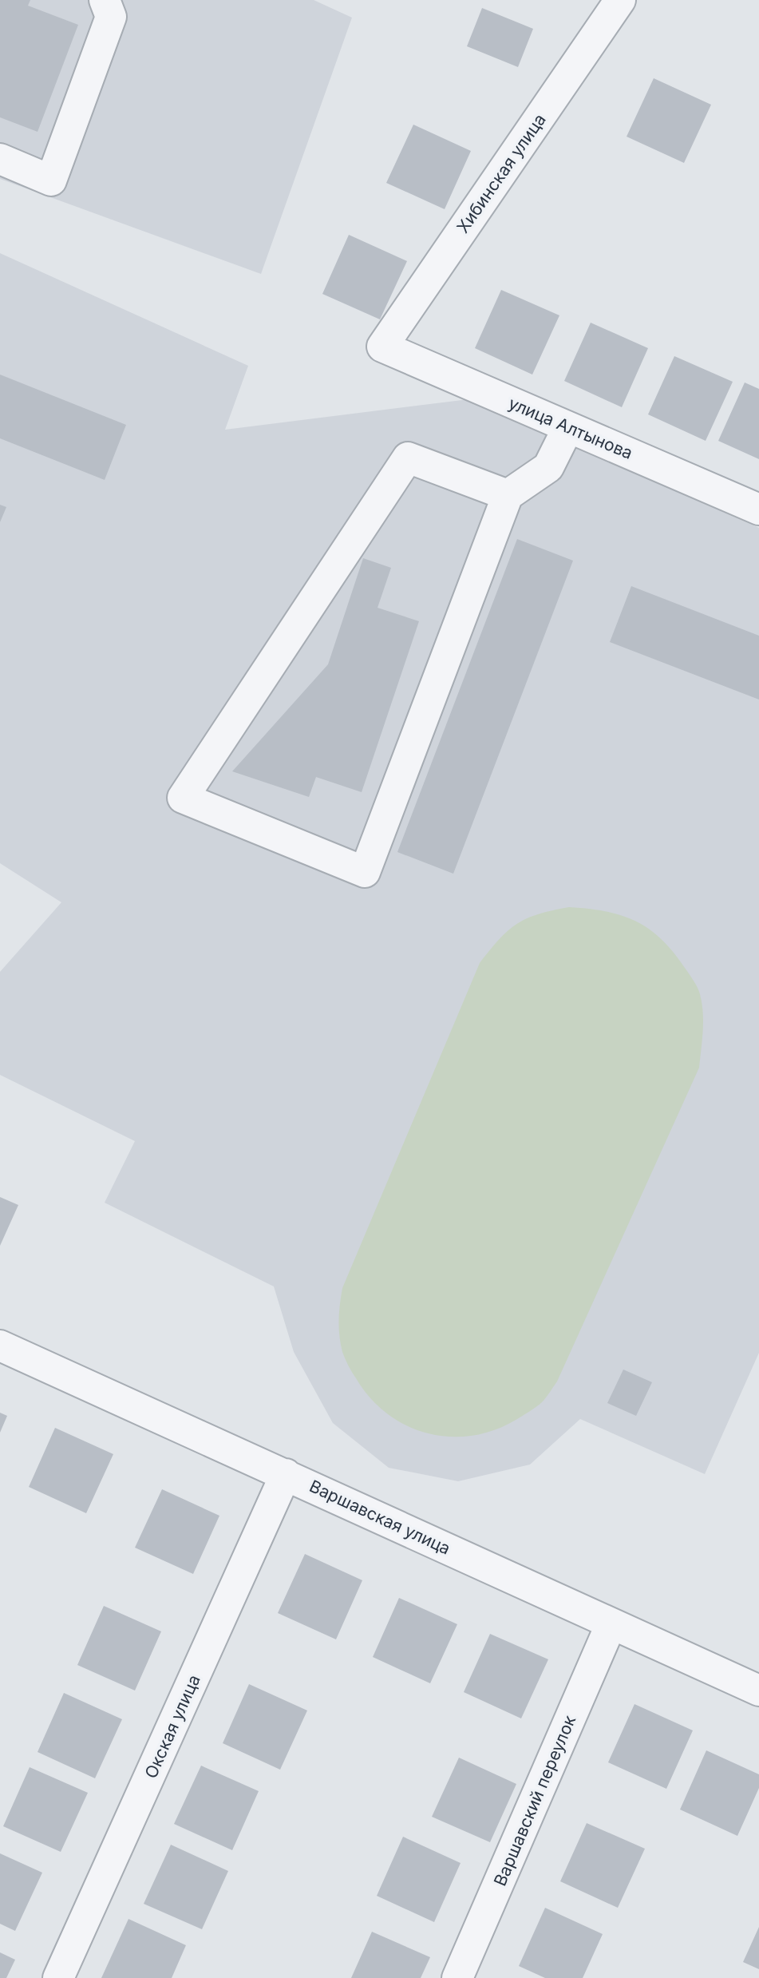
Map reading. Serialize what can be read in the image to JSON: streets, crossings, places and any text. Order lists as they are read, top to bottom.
{
  "streets": {
    "street": [
      "Хибинская улица",
      "улица Алтынова",
      "Варшавская улица",
      "Окская улица",
      "Варшавский переулок"
    ]
  },
  "crossings": [
    ["Хибинская улица", "улица Алтынова"],
    ["Варшавская улица", "Окская улица"],
    ["Варшавская улица", "Варшавский переулок"]
  ]
}
